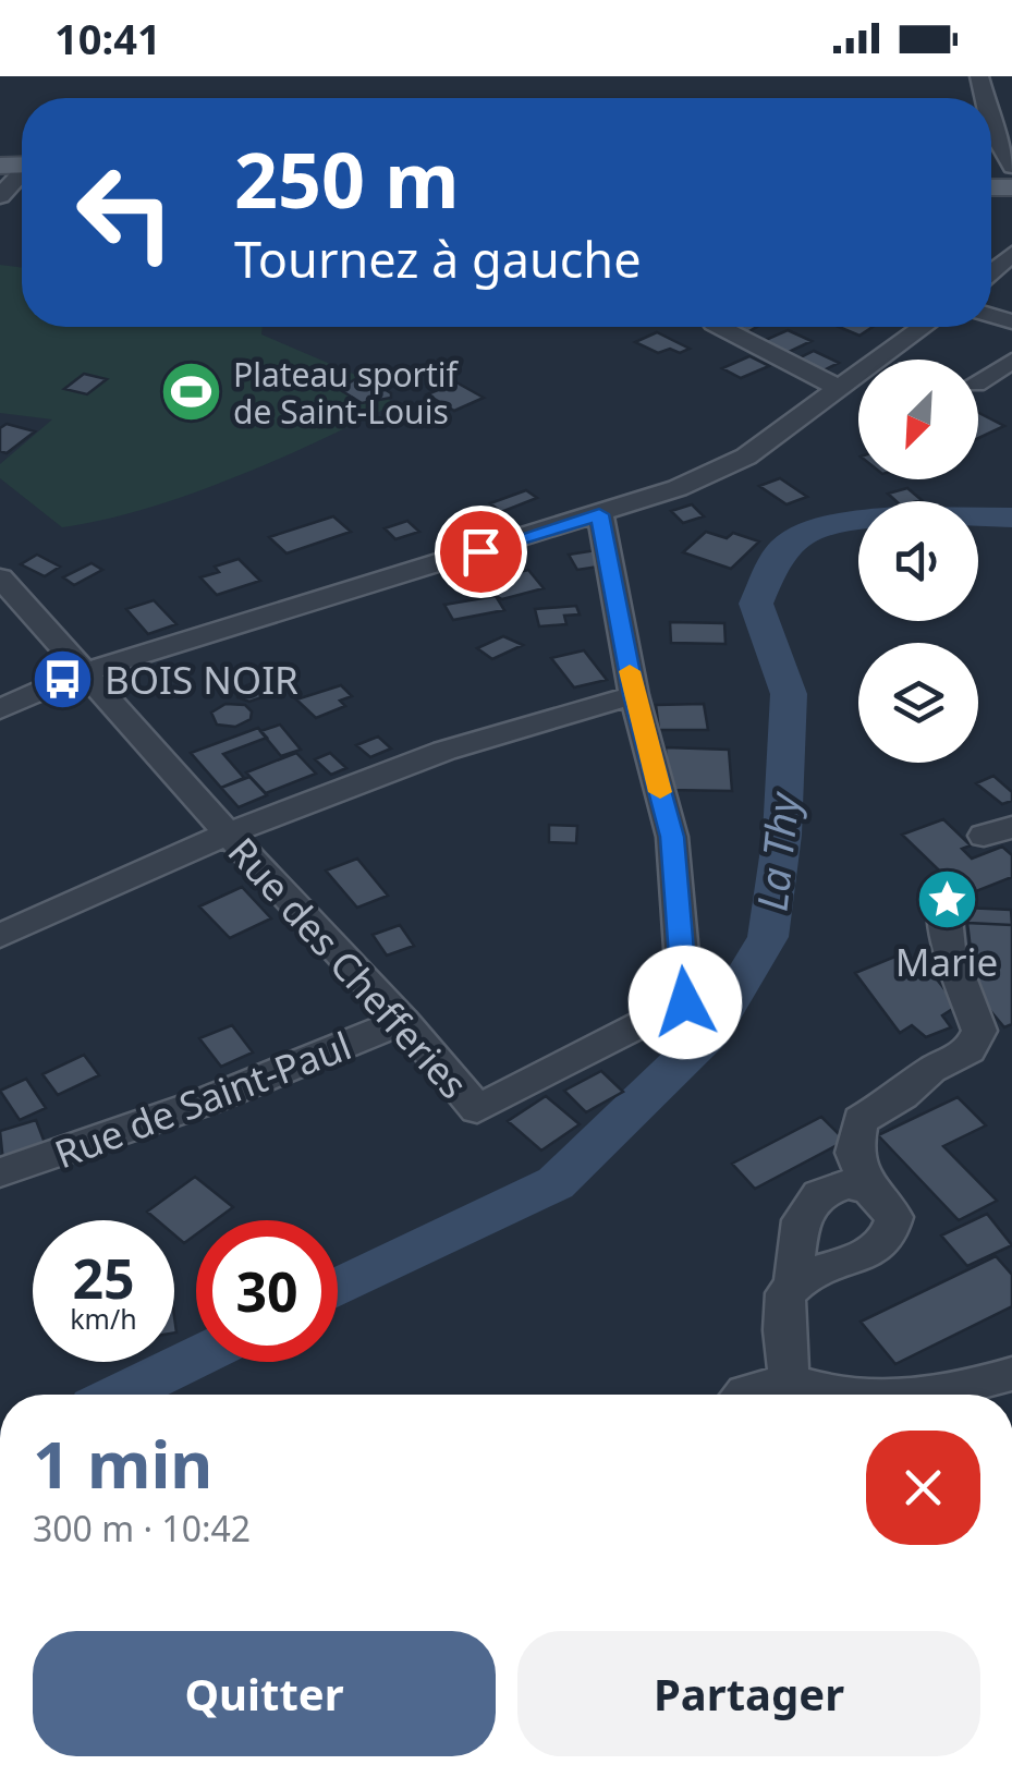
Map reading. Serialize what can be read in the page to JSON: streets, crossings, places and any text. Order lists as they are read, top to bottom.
{
  "streets": {
    "street": ["Rue des Chefferies", "Rue de Saint-Paul"]
  },
  "crossings": [
    ["Rue des Chefferies", "Rue de Saint-Paul"]
  ],
  "water": ["La Thy"],
  "places": {
    "sports": ["Plateau sportif de Saint-Louis"],
    "bus stop": ["BOIS NOIR"],
    "place": ["Marie"]
  },
  "north": "bottom left",
  "page": {
    "status": "10:41",
    "turn": ["250 m", "Tournez à gauche"],
    "speed": "25 km/h",
    "limit": "30",
    "heading": ["1 min", "300 m · 10:42"],
    "buttons": ["Quitter", "Partager"]
  }
}
